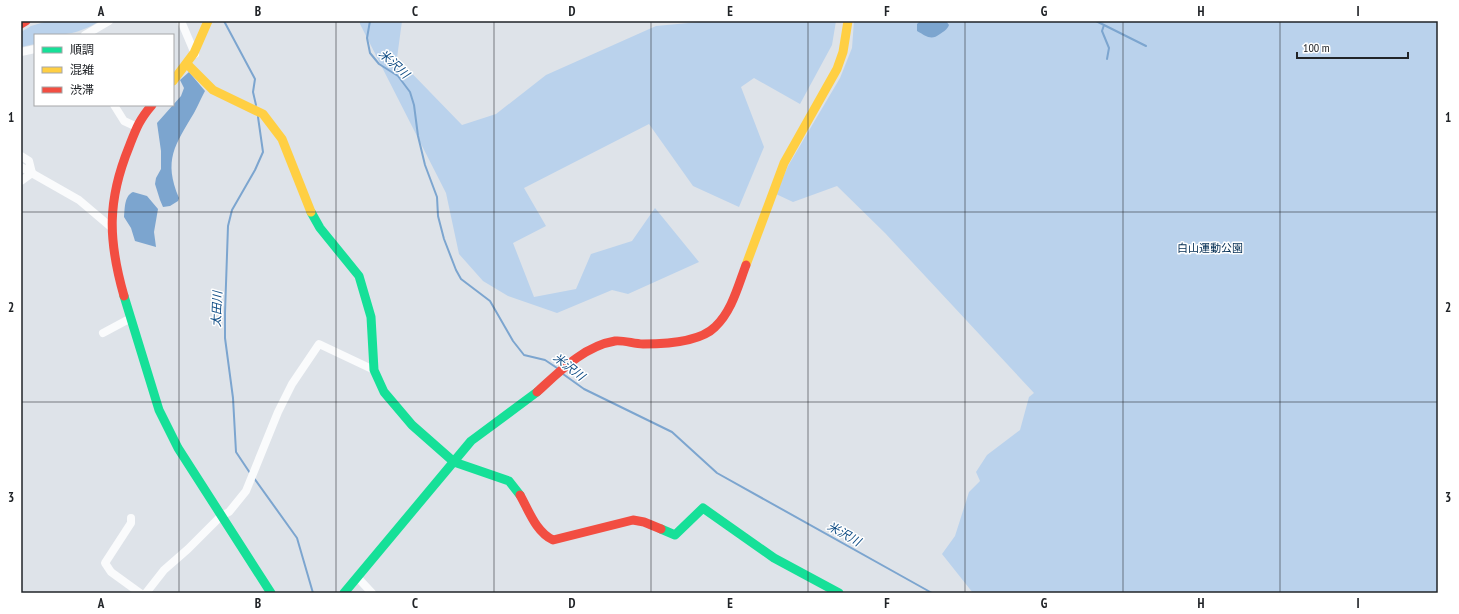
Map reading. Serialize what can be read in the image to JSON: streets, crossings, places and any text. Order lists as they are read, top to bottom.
{
  "water": ["米沢川", "太田川"],
  "parks": ["白山運動公園"],
  "legend": ["順調", "混雑", "渋滞"],
  "scale_bar": "100 m",
  "grid": {
    "columns": [
      "A",
      "B",
      "C",
      "D",
      "E",
      "F",
      "G",
      "H",
      "I"
    ],
    "rows": ["1", "2", "3"]
  }
}
